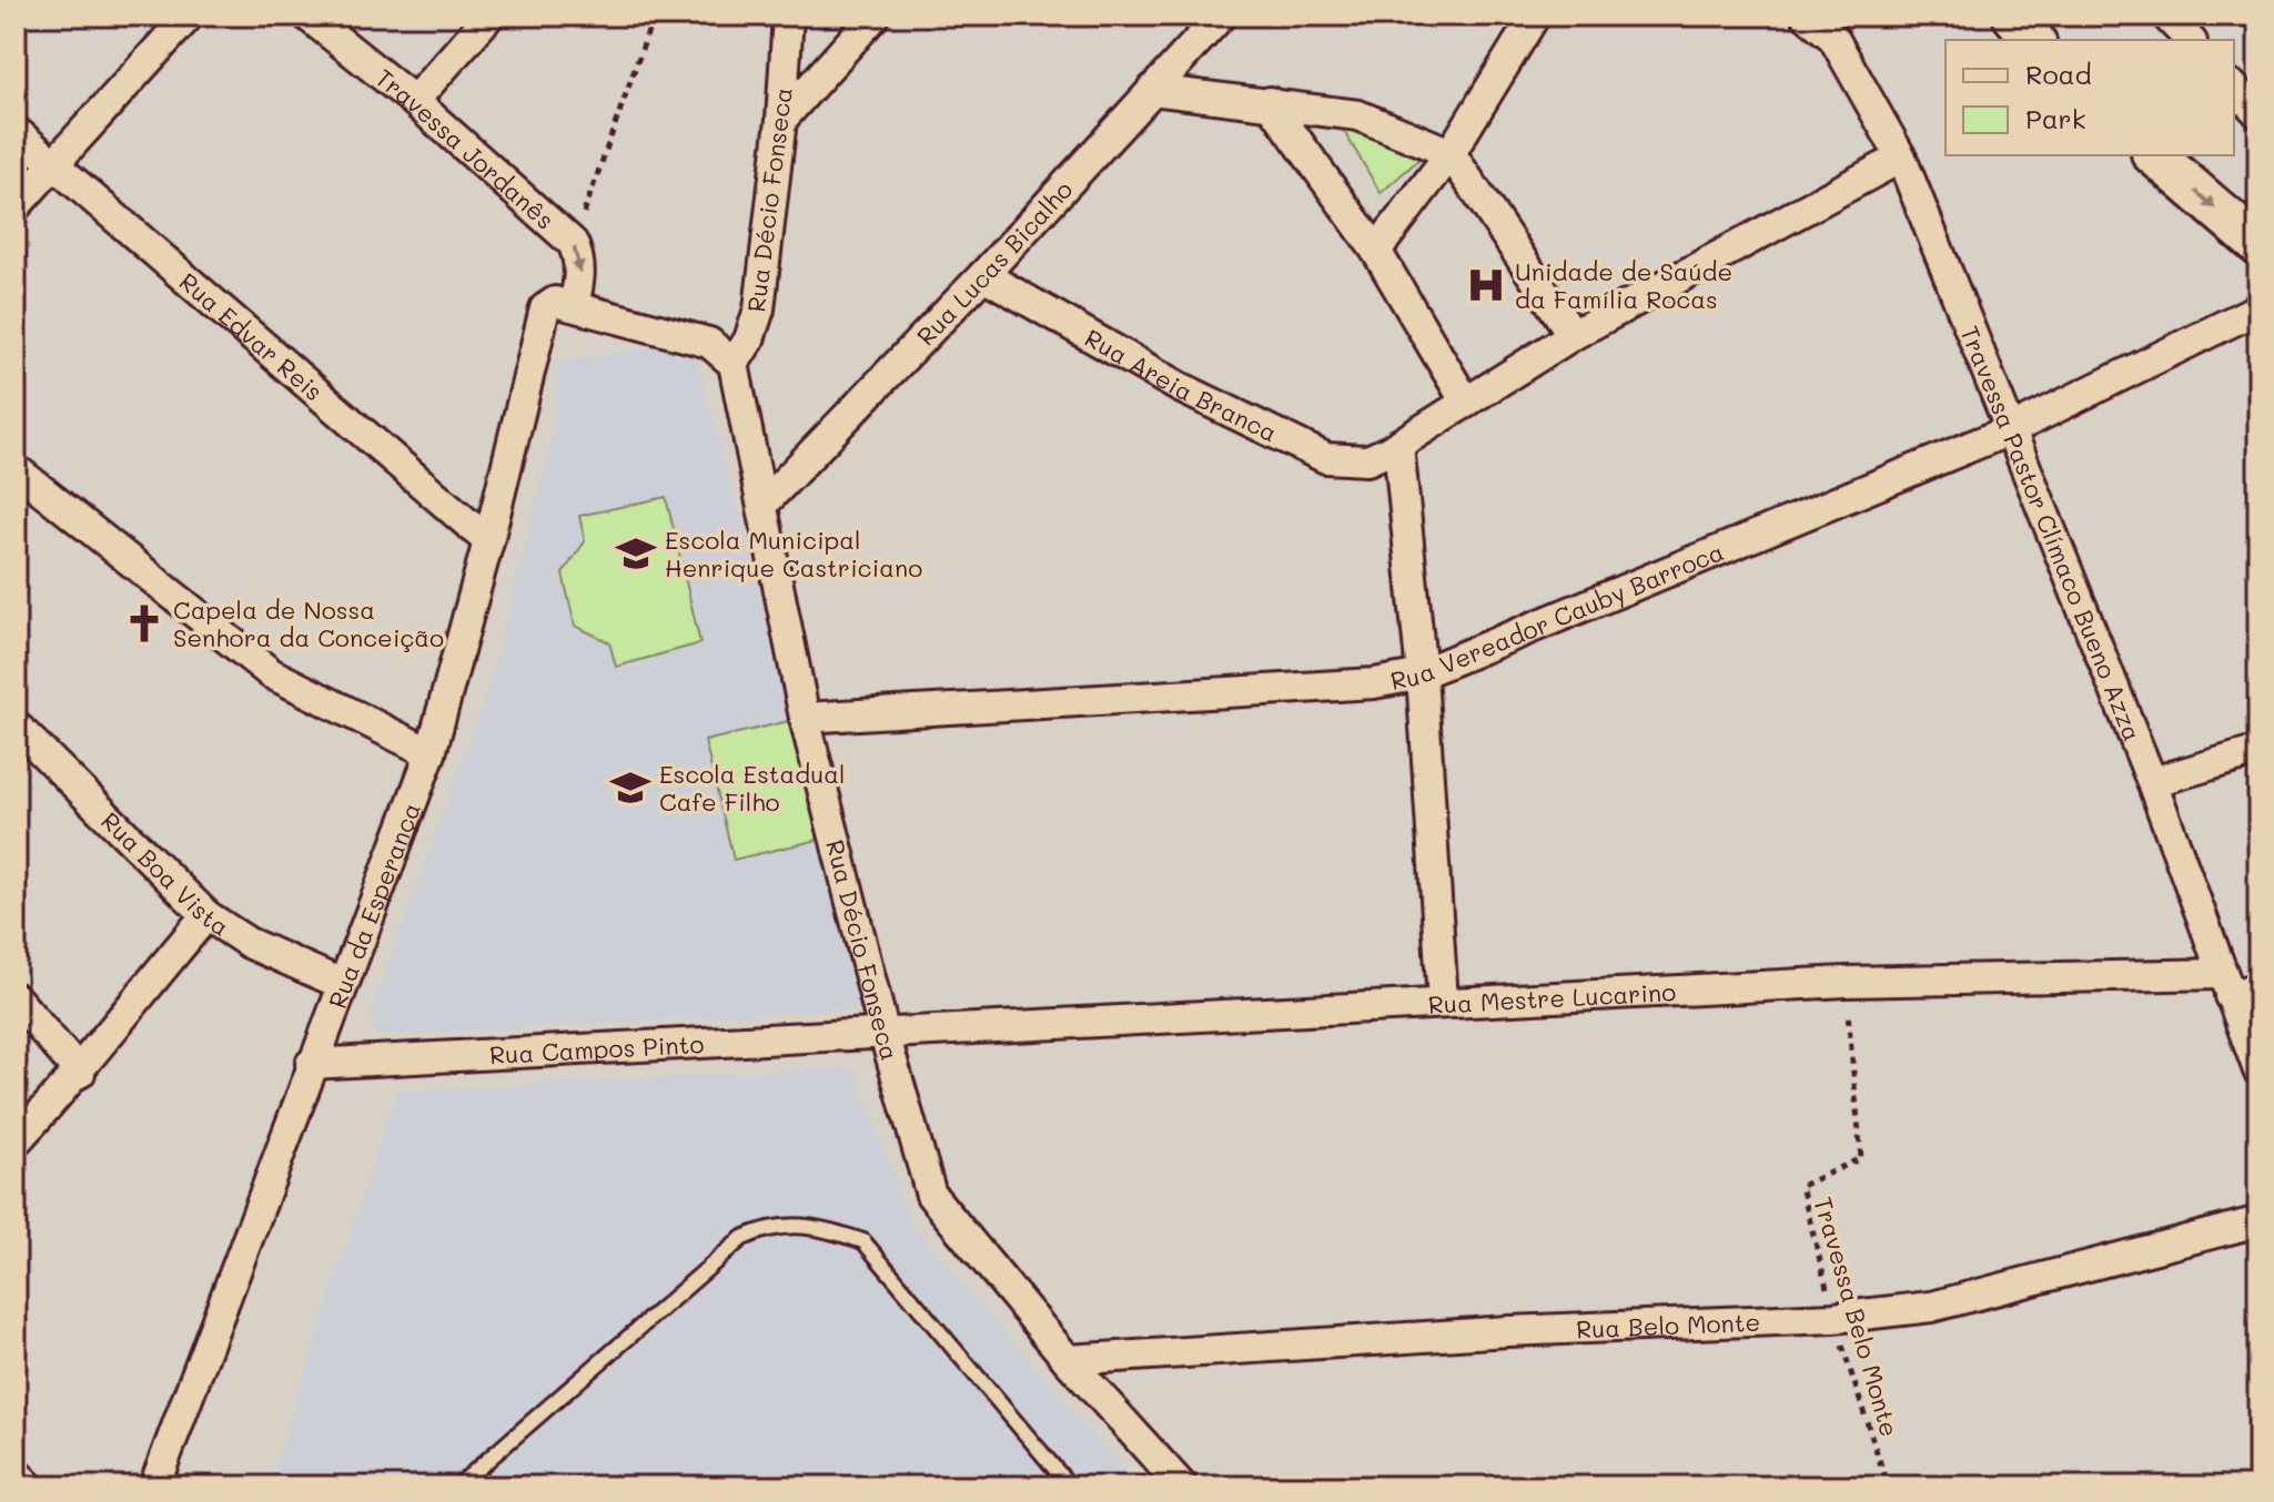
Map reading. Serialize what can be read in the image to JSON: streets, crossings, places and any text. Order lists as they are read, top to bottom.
{
  "streets": {
    "street": [
      "Travessa Jordanês",
      "Rua Décio Fonseca",
      "Rua Lucas Bicalho",
      "Rua Edvar Reis",
      "Rua Areia Branca",
      "Travessa Pastor Clímaco Bueno Azza",
      "Rua Vereador Cauby Barroca",
      "Rua Boa Vista",
      "Rua da Esperança",
      "Rua Mestre Lucarino",
      "Rua Campos Pinto",
      "Rua Belo Monte"
    ],
    "path": ["Travessa Belo Monte"]
  },
  "crossings": [
    ["Travessa Jordanês", "Rua da Esperança"],
    ["Rua Décio Fonseca", "Rua Lucas Bicalho"],
    ["Rua Décio Fonseca", "Rua Vereador Cauby Barroca"],
    ["Rua Décio Fonseca", "Rua Mestre Lucarino"],
    ["Rua Décio Fonseca", "Rua Campos Pinto"],
    ["Rua Décio Fonseca", "Rua Belo Monte"],
    ["Rua Lucas Bicalho", "Rua Areia Branca"],
    ["Rua Edvar Reis", "Rua da Esperança"],
    ["Travessa Pastor Clímaco Bueno Azza", "Rua Vereador Cauby Barroca"],
    ["Travessa Pastor Clímaco Bueno Azza", "Rua Mestre Lucarino"],
    ["Rua Boa Vista", "Rua da Esperança"],
    ["Rua da Esperança", "Rua Campos Pinto"],
    ["Rua Mestre Lucarino", "Rua Campos Pinto"],
    ["Rua Mestre Lucarino", "Travessa Belo Monte"],
    ["Travessa Belo Monte", "Rua Belo Monte"]
  ],
  "places": {
    "hospital": ["Unidade de Saúde da Família Rocas"],
    "school or university": ["Escola Municipal Henrique Castriciano", "Escola Estadual Cafe Filho"],
    "church": ["Capela de Nossa Senhora da Conceição"]
  },
  "legend": ["Road", "Park"]
}
